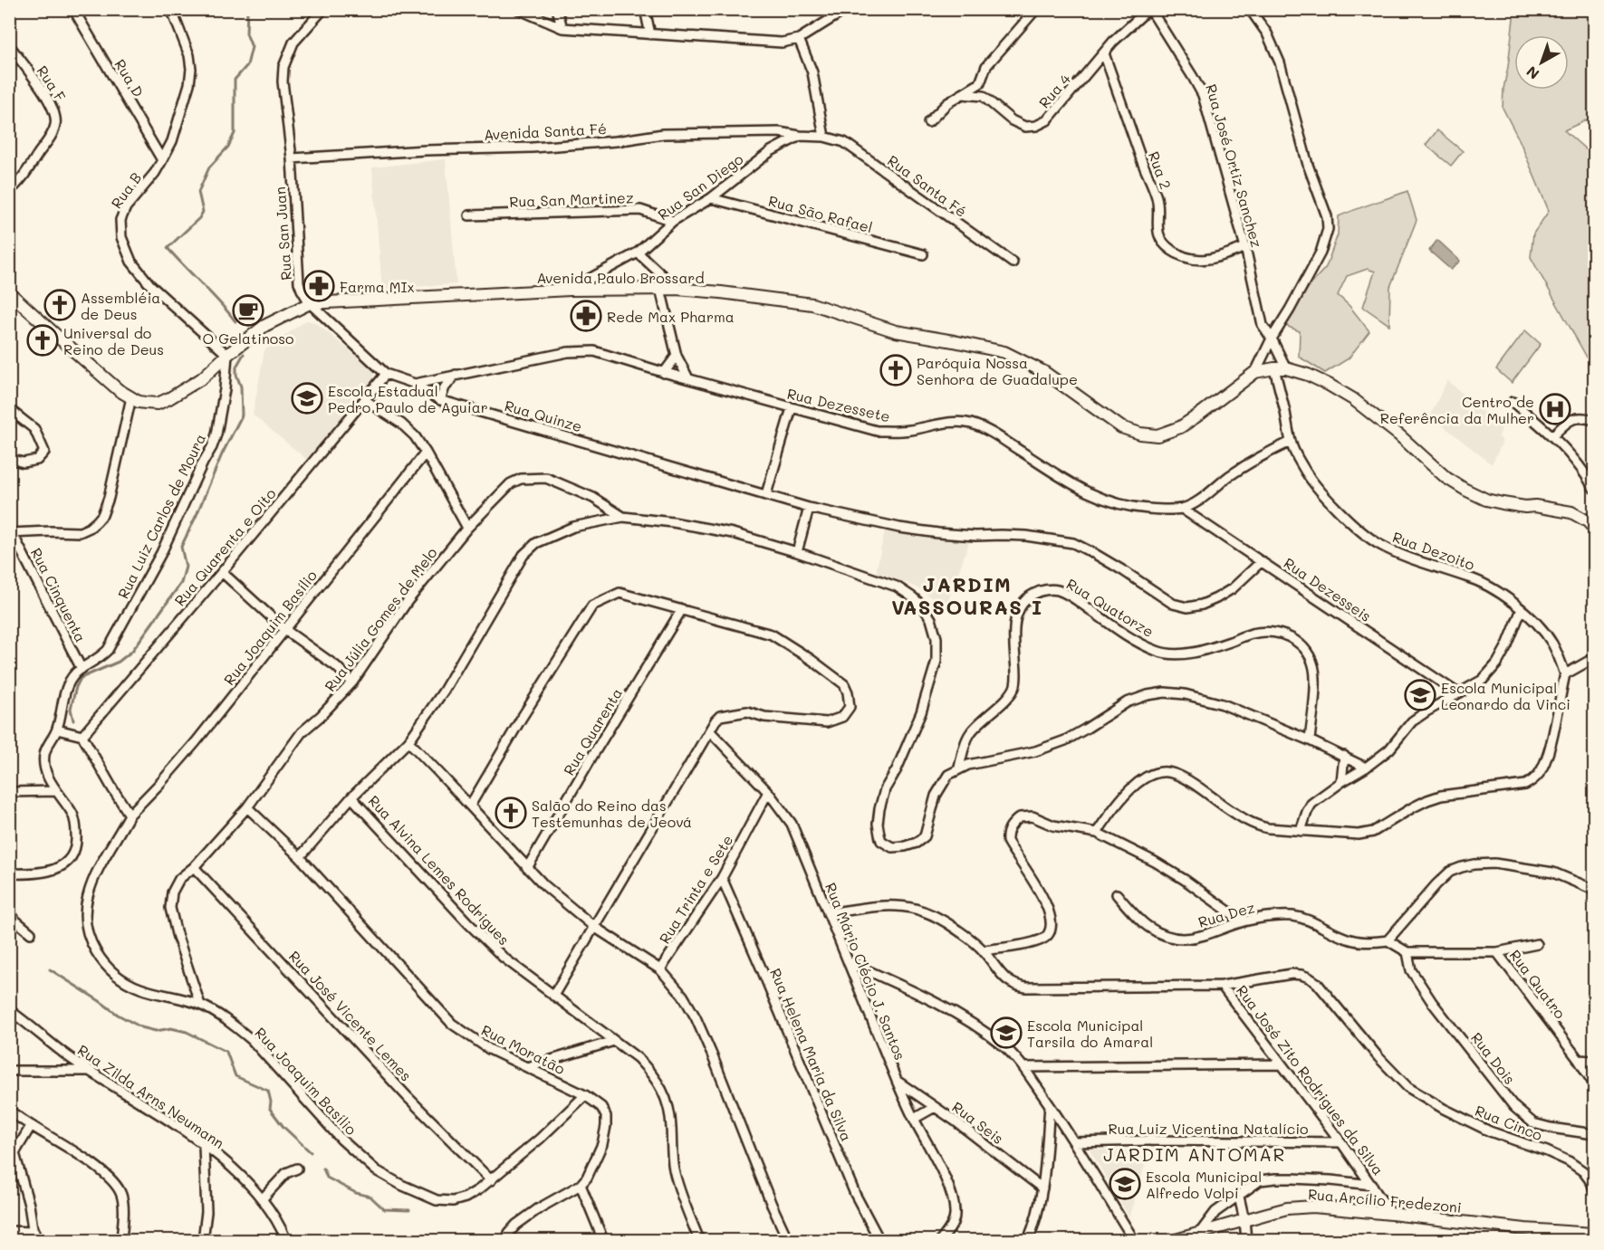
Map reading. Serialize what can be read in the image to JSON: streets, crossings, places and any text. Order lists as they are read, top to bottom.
{
  "streets": {
    "main road": ["Avenida Paulo Brossard", "Rua Arcílio Fredezoni"],
    "street": [
      "Rua D",
      "Rua F",
      "Rua 4",
      "Avenida Santa Fé",
      "Rua José Ortiz Sanchez",
      "Rua 2",
      "Rua Santa Fé",
      "Rua San Diego",
      "Rua B",
      "Rua San Martinez",
      "Rua São Rafael",
      "Rua San Juan",
      "Rua Dezessete",
      "Rua Quinze",
      "Rua Luiz Carlos de Moura",
      "Rua Quarenta e Oito",
      "Rua Dezoito",
      "Rua Dezesseis",
      "Rua Cinquenta",
      "Rua Quatorze",
      "Rua Júlia Gomes de Melo",
      "Rua Joaquim Basílio",
      "Rua Quarenta",
      "Rua Alvina Lemes Rodrigues",
      "Rua Trinta e Sete",
      "Rua Dez",
      "Rua Mário Clécio J. Santos",
      "Rua Quatro",
      "Rua José Vicente Lemes",
      "Rua Moratão",
      "Rua Helena Maria da Silva",
      "Rua Dois",
      "Rua José Zito Rodrigues da Silva",
      "Rua Zilda Arns Neumann",
      "Rua Seis",
      "Rua Cinco",
      "Rua Luiz Vicentina Natalício"
    ]
  },
  "crossings": [
    ["Rua D", "Rua B"],
    ["Rua 4", "Rua José Ortiz Sanchez"],
    ["Rua 4", "Rua 2"],
    ["Avenida Santa Fé", "Rua San Diego"],
    ["Avenida Santa Fé", "Rua San Juan"],
    ["Rua José Ortiz Sanchez", "Rua 2"],
    ["Rua José Ortiz Sanchez", "Avenida Paulo Brossard"],
    ["Rua José Ortiz Sanchez", "Rua Dezoito"],
    ["Rua San Diego", "Rua San Martinez"],
    ["Rua San Diego", "Rua São Rafael"],
    ["Rua San Diego", "Avenida Paulo Brossard"],
    ["Rua B", "Avenida Paulo Brossard"],
    ["Rua B", "Rua Luiz Carlos de Moura"],
    ["Rua San Juan", "Avenida Paulo Brossard"],
    ["Rua San Juan", "Rua Quinze"],
    ["Avenida Paulo Brossard", "Rua Quinze"],
    ["Avenida Paulo Brossard", "Rua Luiz Carlos de Moura"],
    ["Avenida Paulo Brossard", "Rua Dezoito"],
    ["Rua Dezessete", "Rua Quinze"],
    ["Rua Dezessete", "Rua Dezoito"],
    ["Rua Dezessete", "Rua Dezesseis"],
    ["Rua Quinze", "Rua Quarenta e Oito"],
    ["Rua Quinze", "Rua Dezesseis"],
    ["Rua Luiz Carlos de Moura", "Rua Cinquenta"],
    ["Rua Quatorze", "Rua Júlia Gomes de Melo"],
    ["Rua Júlia Gomes de Melo", "Rua Joaquim Basílio"],
    ["Rua Júlia Gomes de Melo", "Rua José Vicente Lemes"],
    ["Rua Júlia Gomes de Melo", "Rua Moratão"],
    ["Rua Joaquim Basílio", "Rua José Vicente Lemes"],
    ["Rua Joaquim Basílio", "Rua Moratão"],
    ["Rua Trinta e Sete", "Rua Mário Clécio J. Santos"],
    ["Rua Trinta e Sete", "Rua Helena Maria da Silva"],
    ["Rua Mário Clécio J. Santos", "Rua José Zito Rodrigues da Silva"],
    ["Rua Mário Clécio J. Santos", "Rua Seis"],
    ["Rua José Zito Rodrigues da Silva", "Rua Cinco"],
    ["Rua José Zito Rodrigues da Silva", "Rua Luiz Vicentina Natalício"],
    ["Rua José Zito Rodrigues da Silva", "Rua Arcílio Fredezoni"]
  ],
  "districts": ["JARDIM VASSOURAS I", "JARDIM ANTOMAR"],
  "places": {
    "pharmacy": ["Farma MIx", "Rede Max Pharma"],
    "church": [
      "Assembléia de Deus",
      "Universal do Reino de Deus",
      "Paróquia Nossa Senhora de Guadalupe",
      "Salão do Reino das Testemunhas de Jeová"
    ],
    "cafe": ["O Gelatinoso"],
    "school or university": [
      "Escola Estadual Pedro Paulo de Aguiar",
      "Escola Municipal Leonardo da Vinci",
      "Escola Municipal Tarsila do Amaral",
      "Escola Municipal Alfredo Volpi"
    ],
    "hospital": ["Centro de Referência da Mulher"]
  },
  "north": "bottom left"
}
